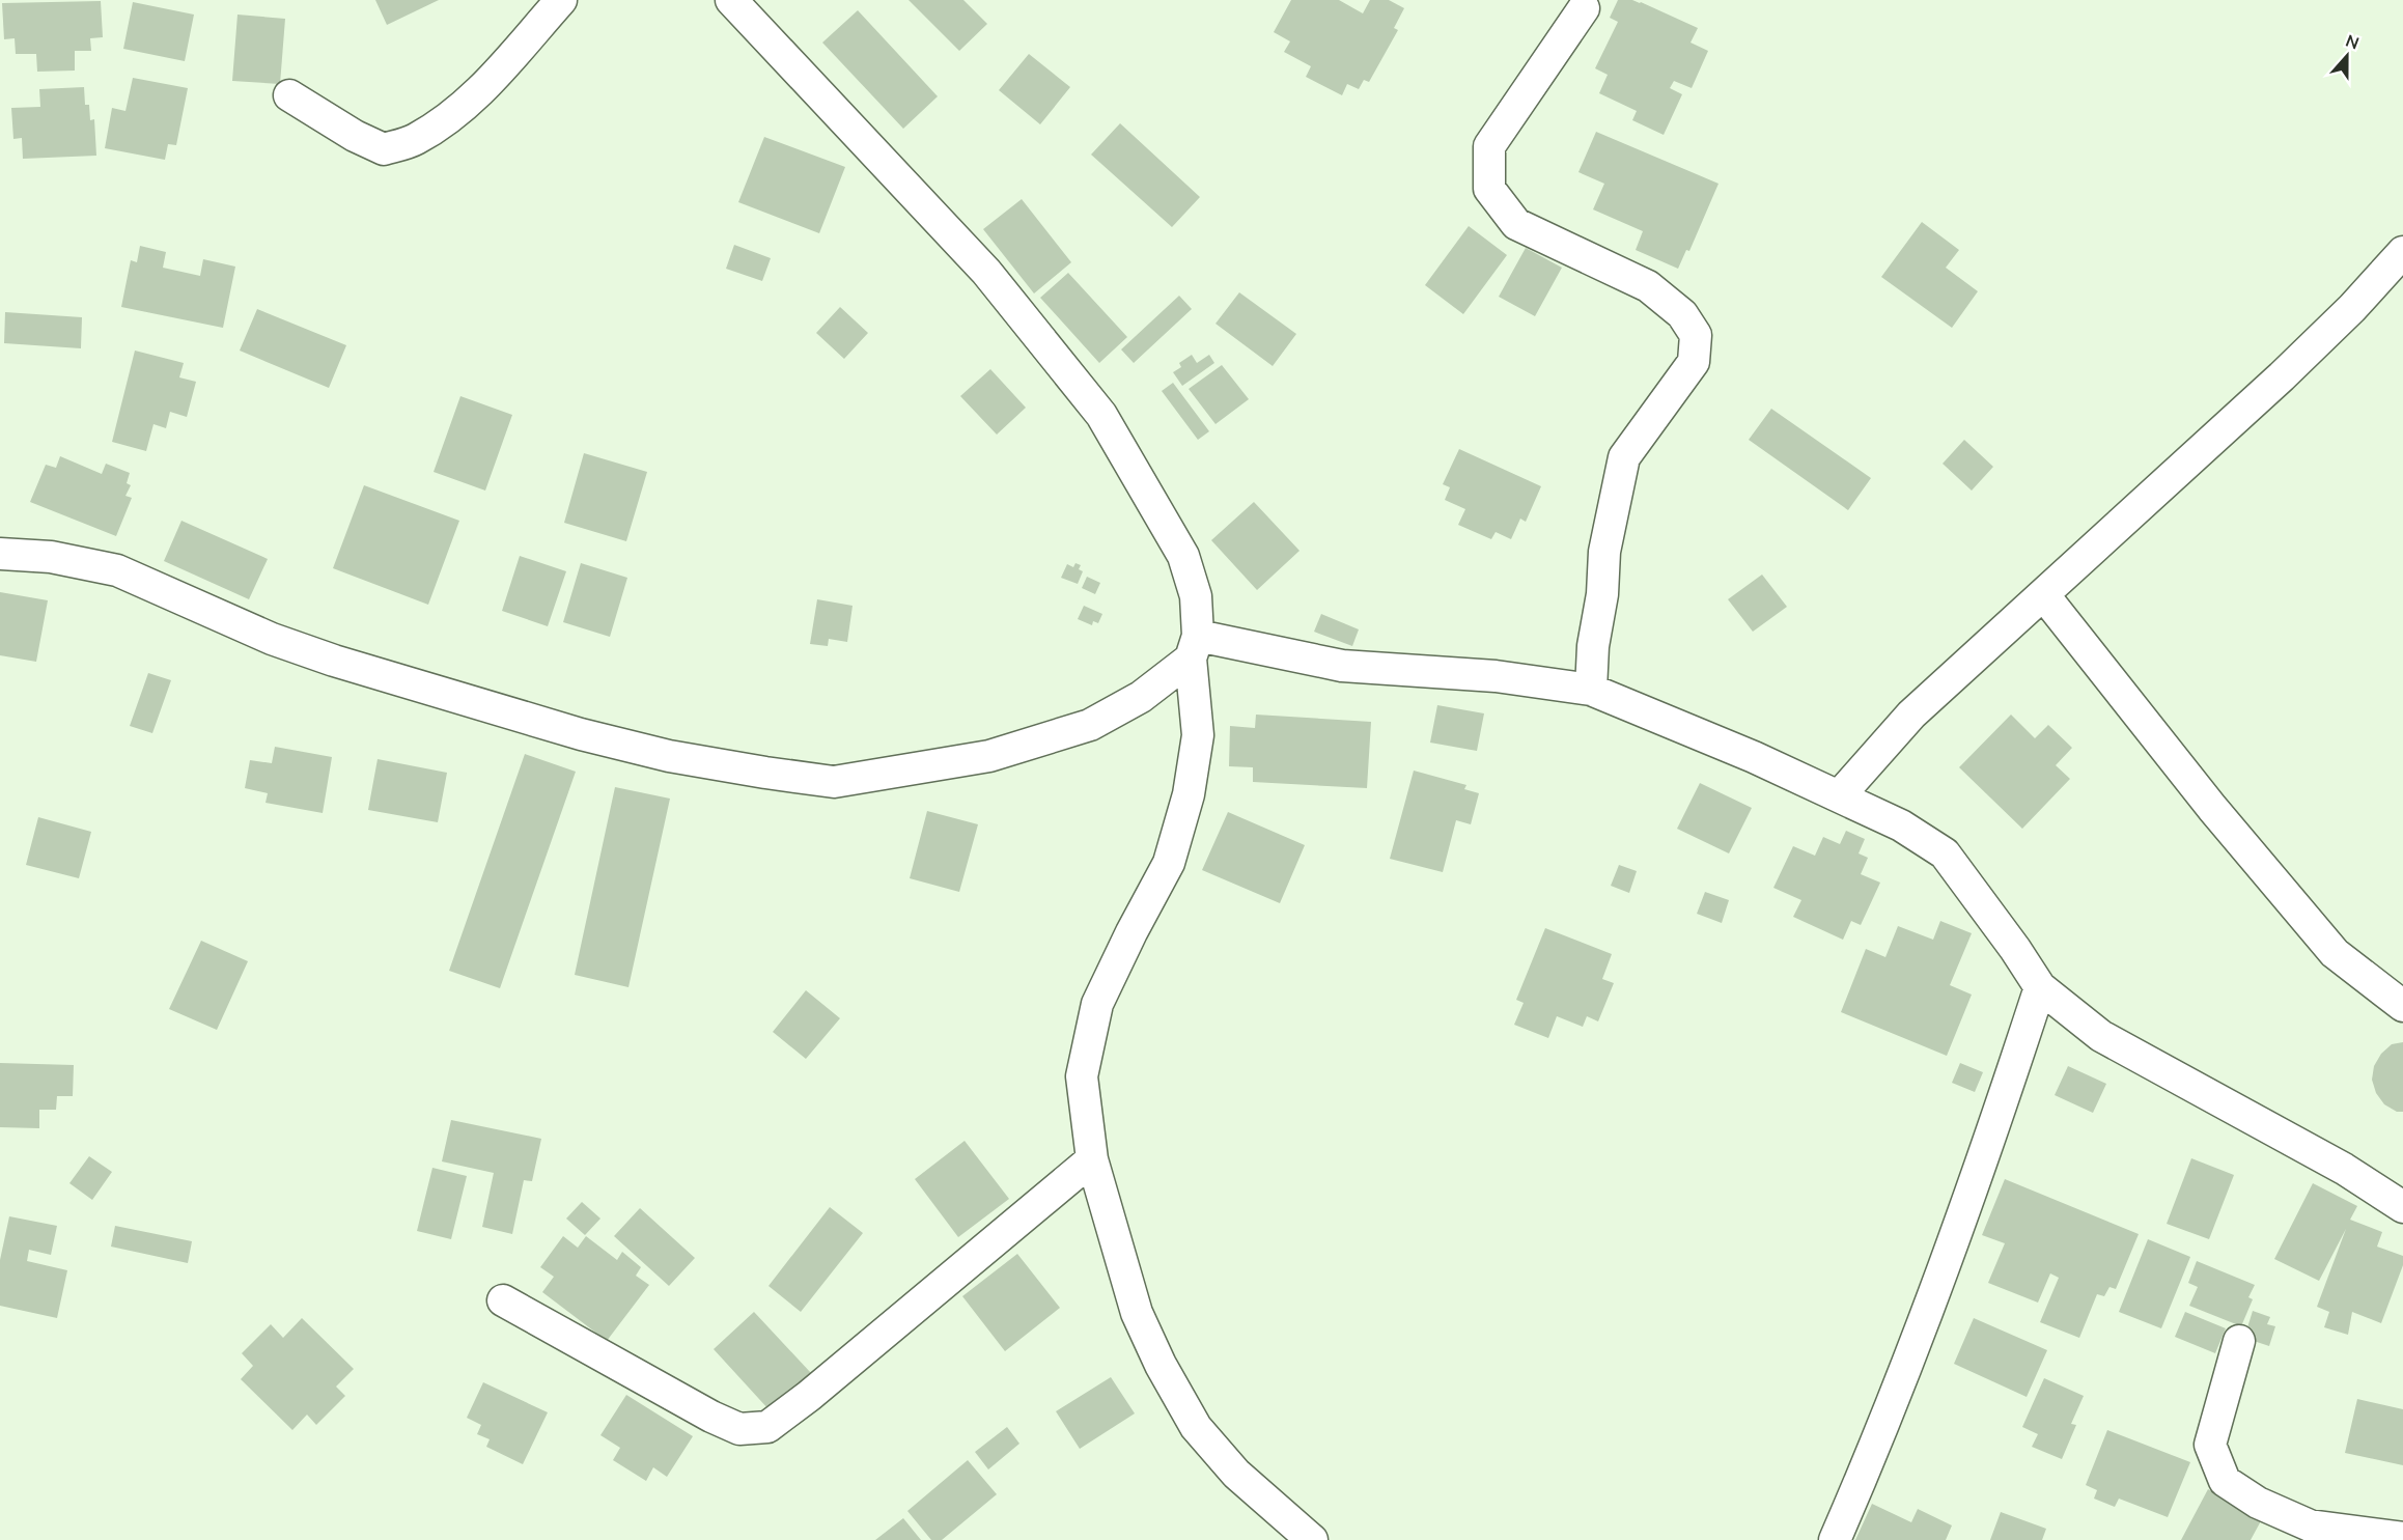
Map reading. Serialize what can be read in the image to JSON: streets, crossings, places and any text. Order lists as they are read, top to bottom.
{
  "north": "top"
}
